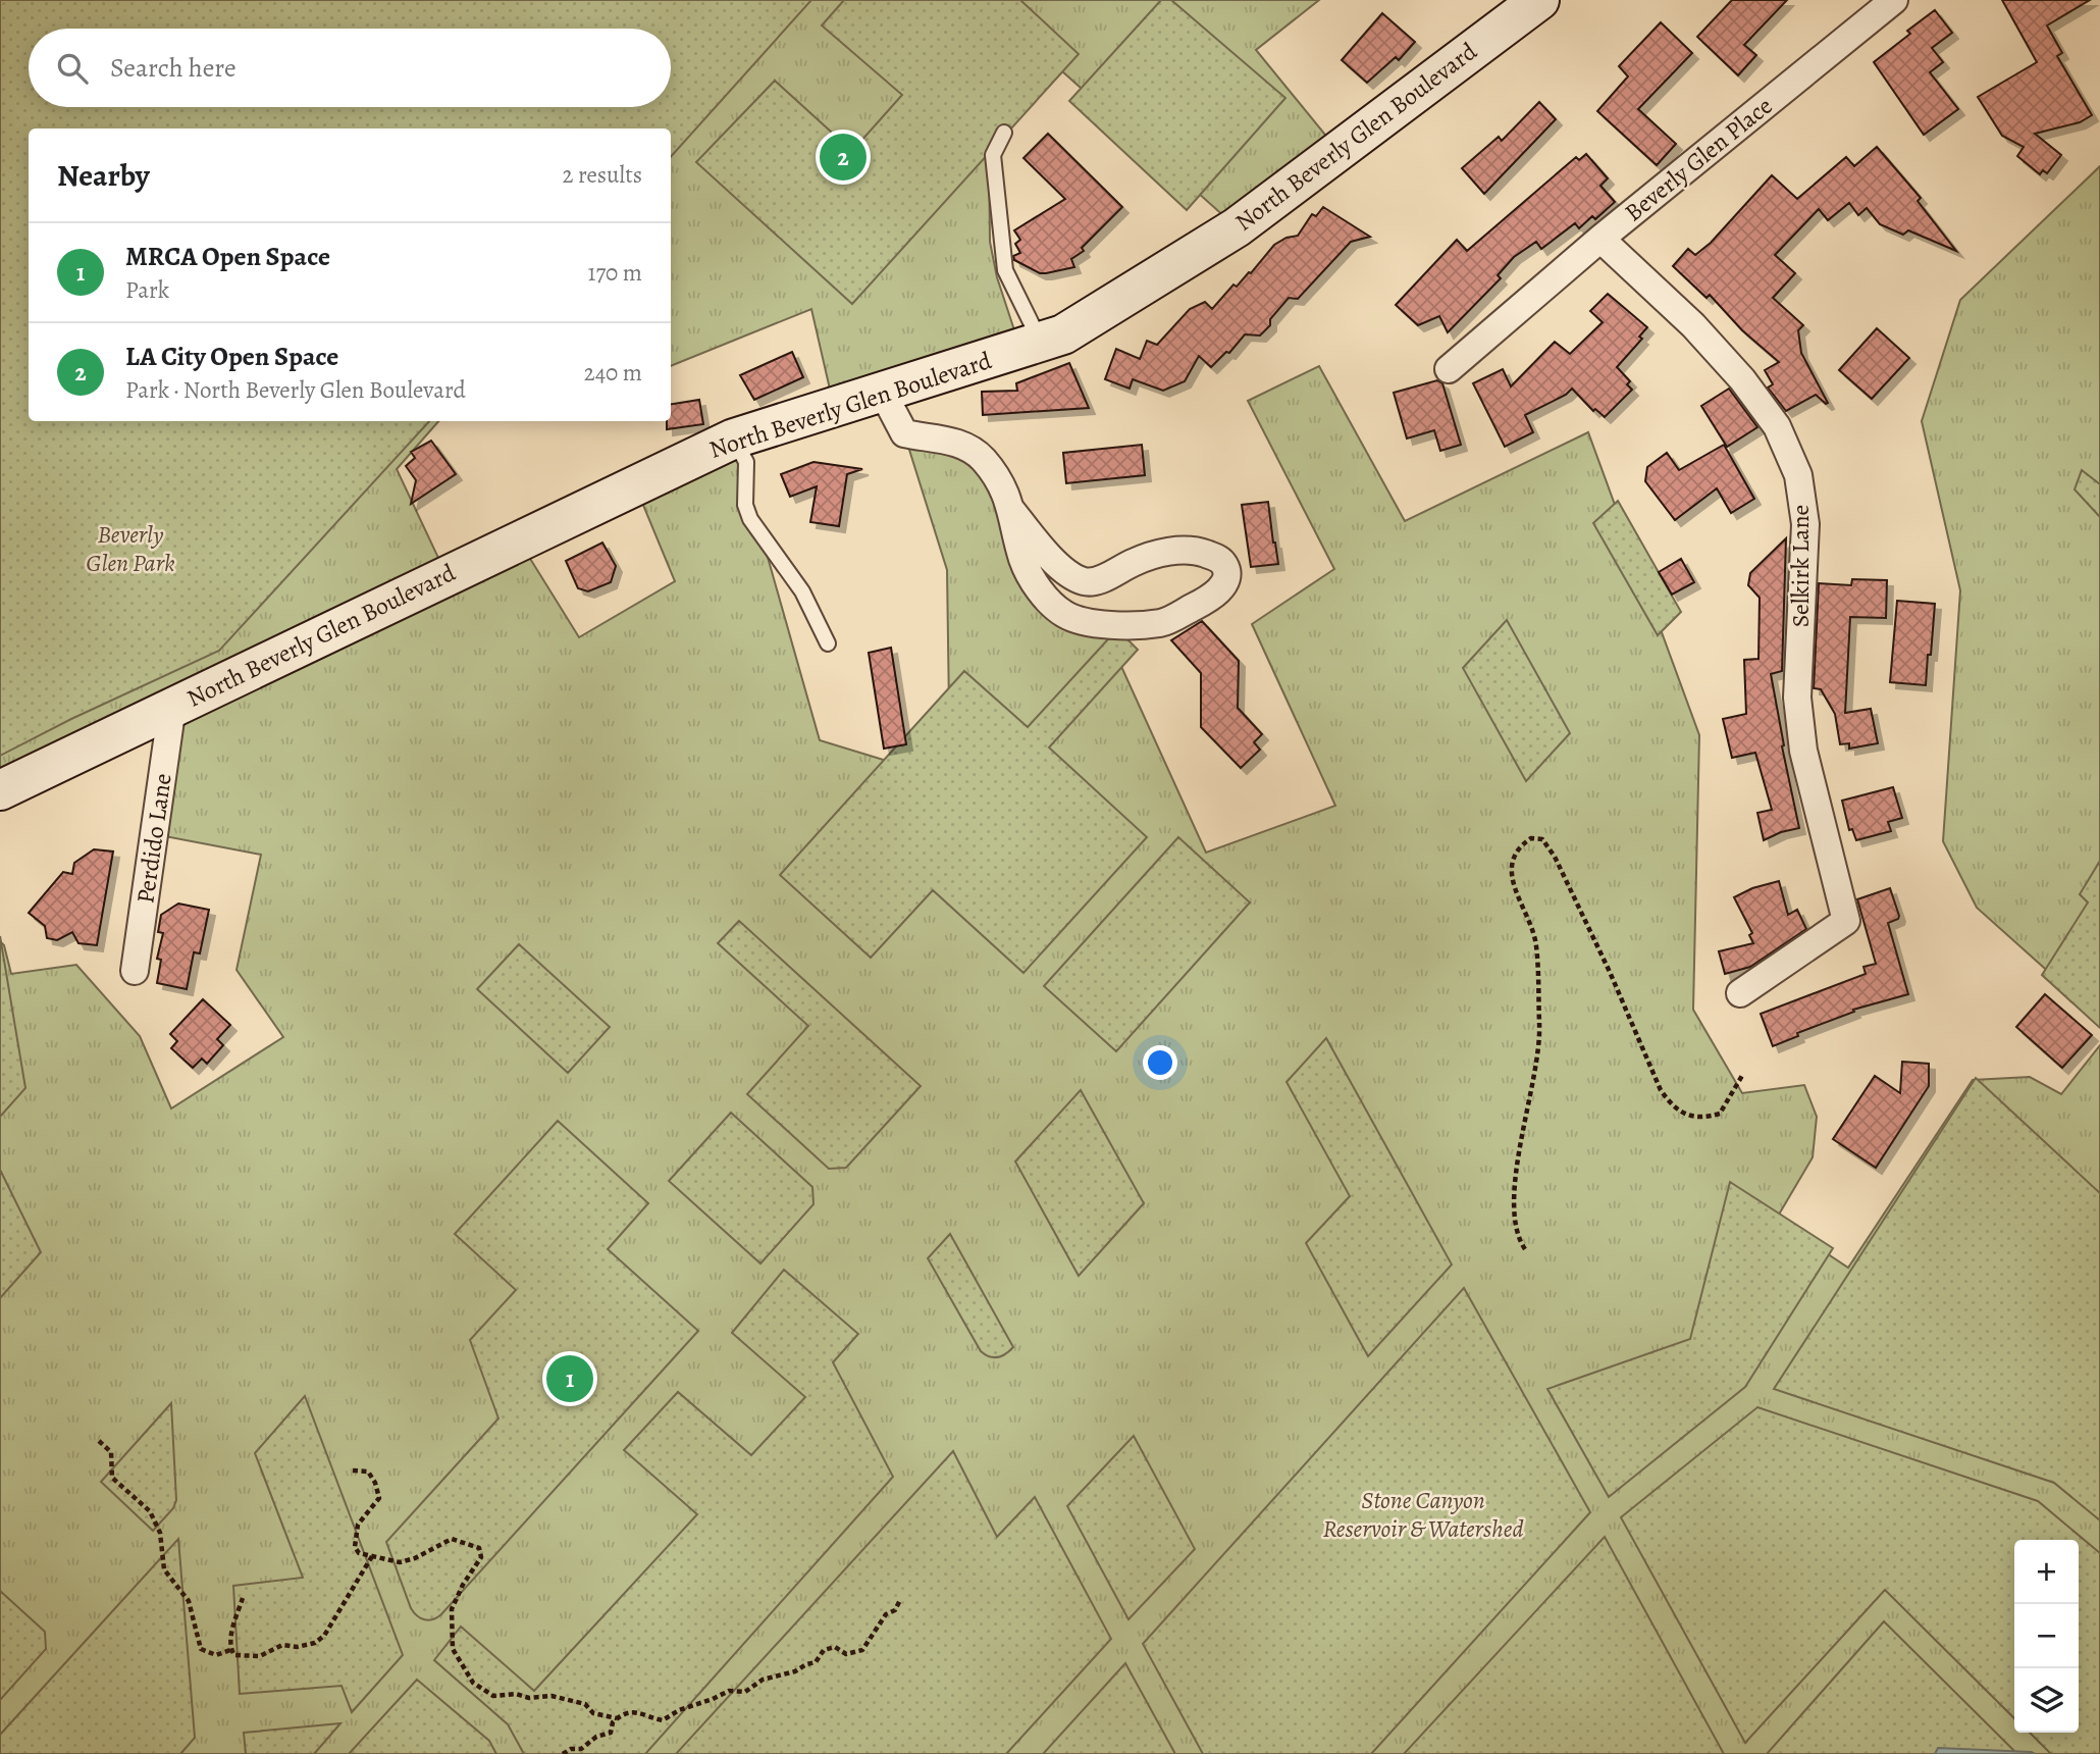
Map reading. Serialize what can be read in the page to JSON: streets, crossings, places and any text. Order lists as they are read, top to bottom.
{
  "streets": {
    "main road": ["North Beverly Glen Boulevard"],
    "street": ["Beverly Glen Place", "Selkirk Lane", "Perdido Lane"]
  },
  "crossings": [
    ["North Beverly Glen Boulevard", "Perdido Lane"],
    ["Beverly Glen Place", "Selkirk Lane"]
  ],
  "parks": ["Beverly Glen Park", "Stone Canyon Reservoir & Watershed"],
  "page": {
    "search": "Search here",
    "heading": ["Nearby", "2 results"],
    "pins": ["2", "1"],
    "list": [
      {
        "mark": "1",
        "name": "MRCA Open Space",
        "note": "Park",
        "value": "170 m"
      },
      {
        "mark": "2",
        "name": "LA City Open Space",
        "note": "Park · North Beverly Glen Boulevard",
        "value": "240 m"
      }
    ],
    "map_buttons": ["+", "−"]
  }
}
